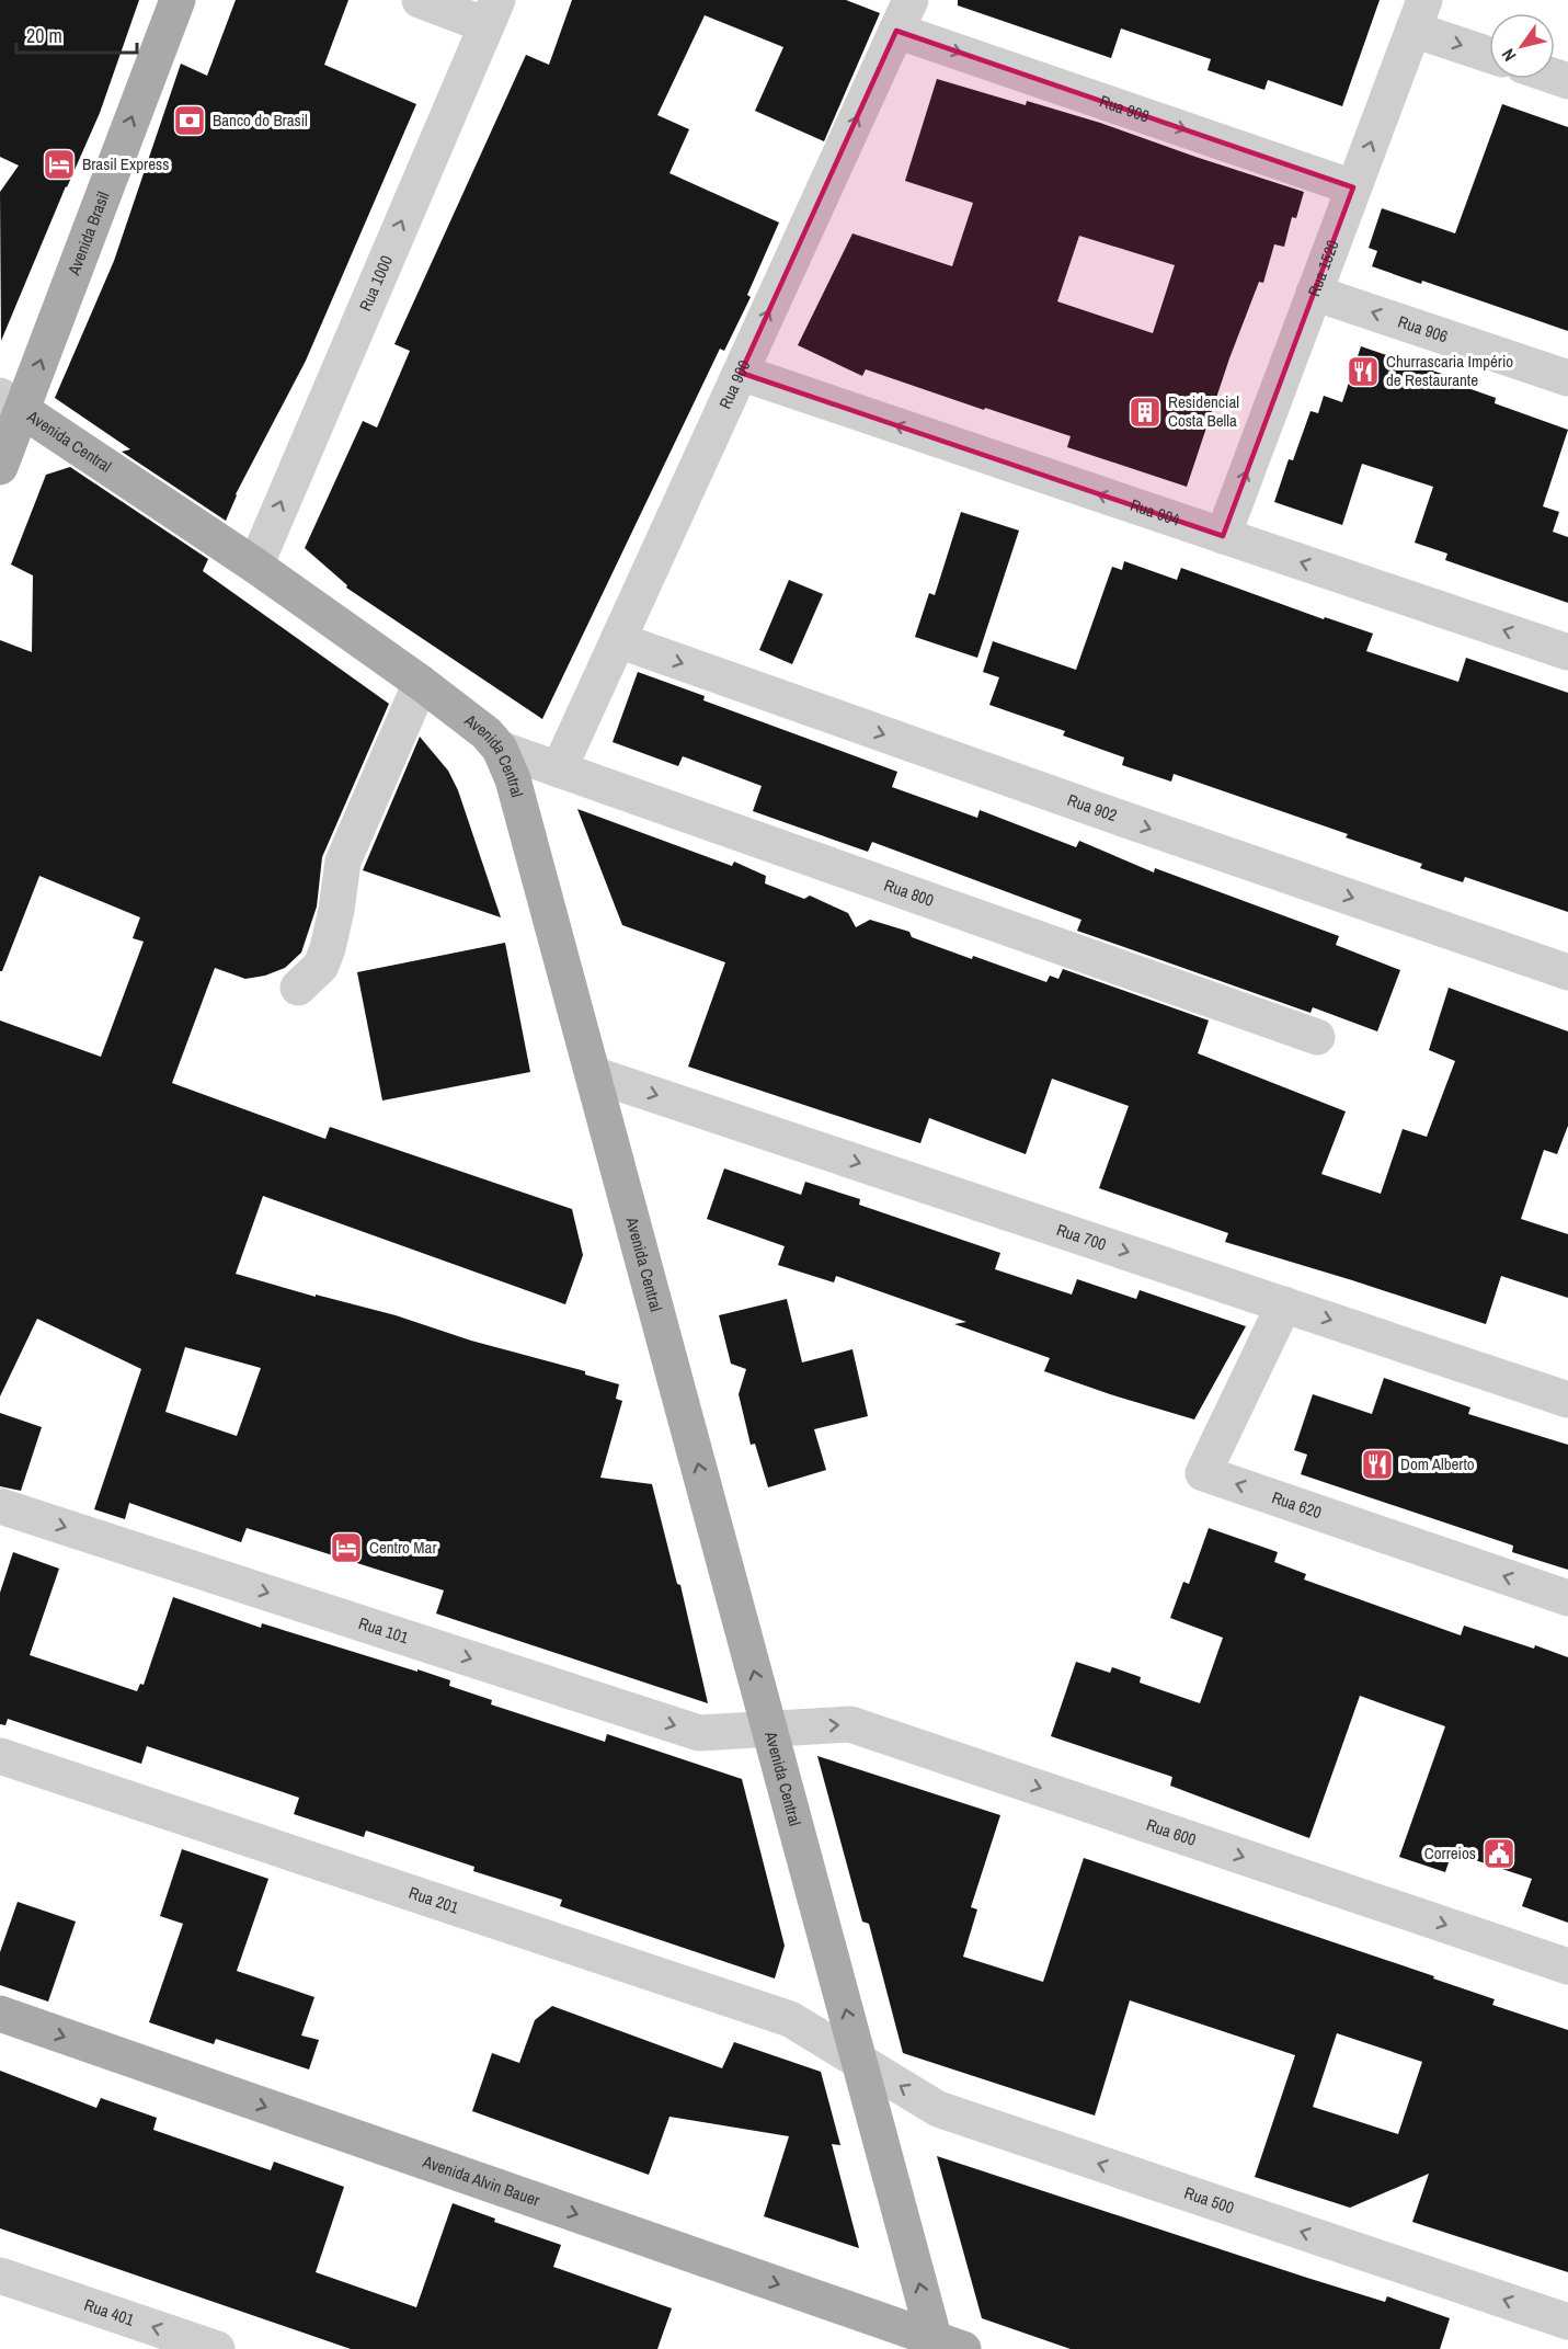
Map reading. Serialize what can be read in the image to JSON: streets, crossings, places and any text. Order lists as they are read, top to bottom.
{
  "streets": {
    "main road": ["Avenida Brasil", "Avenida Central", "Avenida Alvin Bauer"],
    "street": [
      "Rua 908",
      "Rua 1520",
      "Rua 1000",
      "Rua 906",
      "Rua 900",
      "Rua 904",
      "Rua 902",
      "Rua 800",
      "Rua 700",
      "Rua 620",
      "Rua 101",
      "Rua 600",
      "Rua 201",
      "Rua 500",
      "Rua 401"
    ]
  },
  "crossings": [
    ["Rua 908", "Rua 1520"],
    ["Rua 908", "Rua 900"],
    ["Avenida Brasil", "Avenida Central"],
    ["Rua 1520", "Rua 906"],
    ["Rua 1520", "Rua 904"],
    ["Rua 1000", "Avenida Central"],
    ["Rua 900", "Rua 904"],
    ["Rua 900", "Rua 902"],
    ["Rua 900", "Rua 800"],
    ["Avenida Central", "Rua 800"],
    ["Avenida Central", "Rua 700"],
    ["Avenida Central", "Rua 101"],
    ["Avenida Central", "Rua 600"],
    ["Avenida Central", "Rua 201"],
    ["Avenida Central", "Avenida Alvin Bauer"],
    ["Avenida Central", "Rua 500"],
    ["Rua 700", "Rua 620"],
    ["Rua 101", "Rua 600"],
    ["Rua 201", "Rua 500"]
  ],
  "one_way": [
    "Rua 908",
    "Avenida Brasil",
    "Rua 1520",
    "Rua 1000",
    "Rua 906",
    "Rua 900",
    "Avenida Central",
    "Rua 904",
    "Rua 902",
    "Rua 700",
    "Rua 101",
    "Rua 600",
    "Avenida Alvin Bauer",
    "Rua 500",
    "Rua 401"
  ],
  "places": {
    "bank": ["Banco do Brasil"],
    "hotel": ["Brasil Express", "Centro Mar"],
    "restaurant": ["Churrascaria Império de Restaurante", "Dom Alberto"],
    "building": ["Residencial Costa Bella"],
    "public building": ["Correios"]
  },
  "scale_bar": "20 m",
  "north": "bottom left"
}
